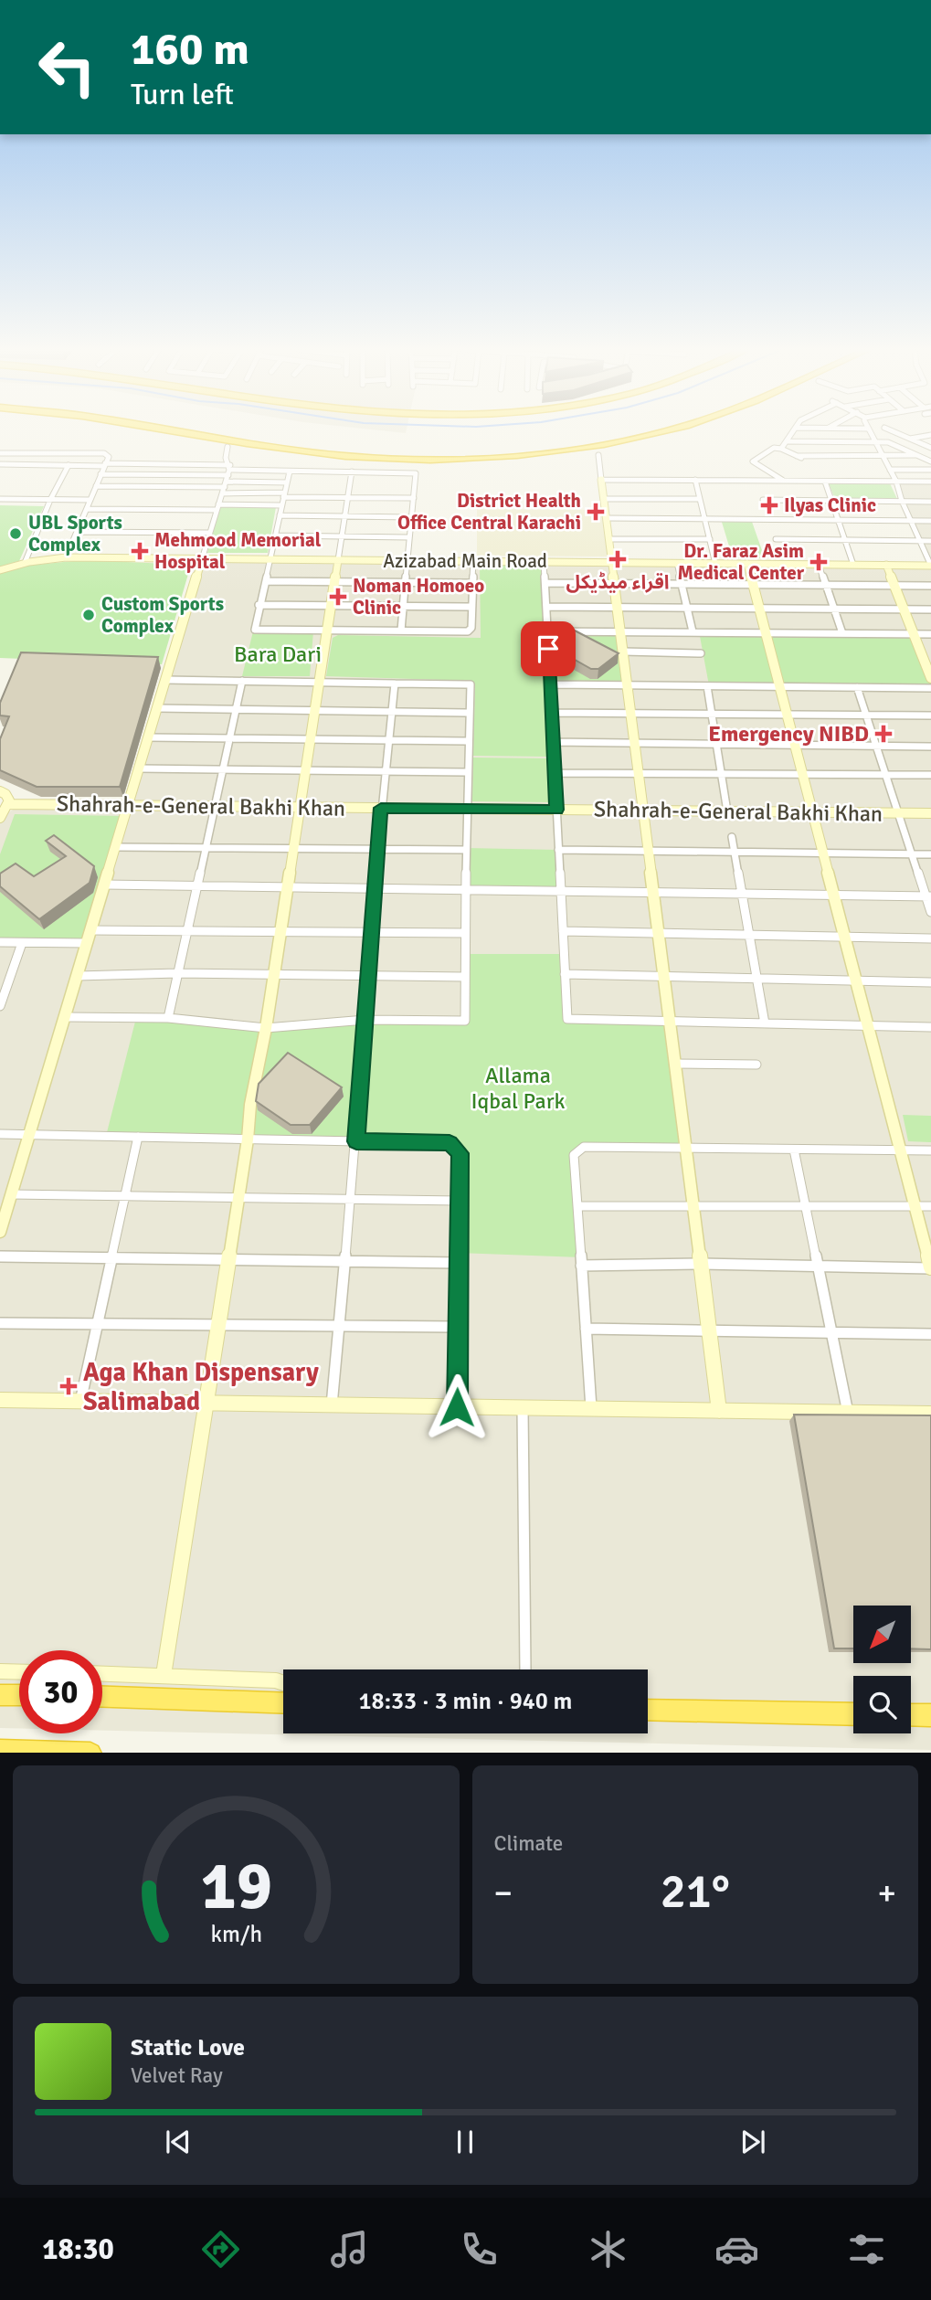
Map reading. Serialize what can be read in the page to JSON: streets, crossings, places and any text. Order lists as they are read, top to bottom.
{
  "streets": {
    "street": ["Azizabad Main Road", "Shahrah-e-General Bakhi Khan"]
  },
  "parks": ["Bara Dari", "Allama Iqbal Park"],
  "places": {
    "health": [
      "Ilyas Clinic",
      "District Health Office Central Karachi",
      "Mehmood Memorial Hospital",
      "اقراء میڈیکل",
      "Dr. Faraz Asim Medical Center",
      "Noman Homoeo Clinic",
      "Emergency NIBD",
      "Aga Khan Dispensary Salimabad"
    ],
    "other": ["UBL Sports Complex", "Custom Sports Complex"]
  },
  "north": "bottom left",
  "page": {
    "turn": ["160 m", "Turn left"],
    "limit": "30",
    "trip": "18:33 · 3 min · 940 m",
    "tile": "Climate",
    "heat": ["−", "21°", "+"],
    "song": ["Static Love", "Velvet Ray"],
    "tabs": "18:30",
    "gauge": ["19", "km/h"]
  }
}
